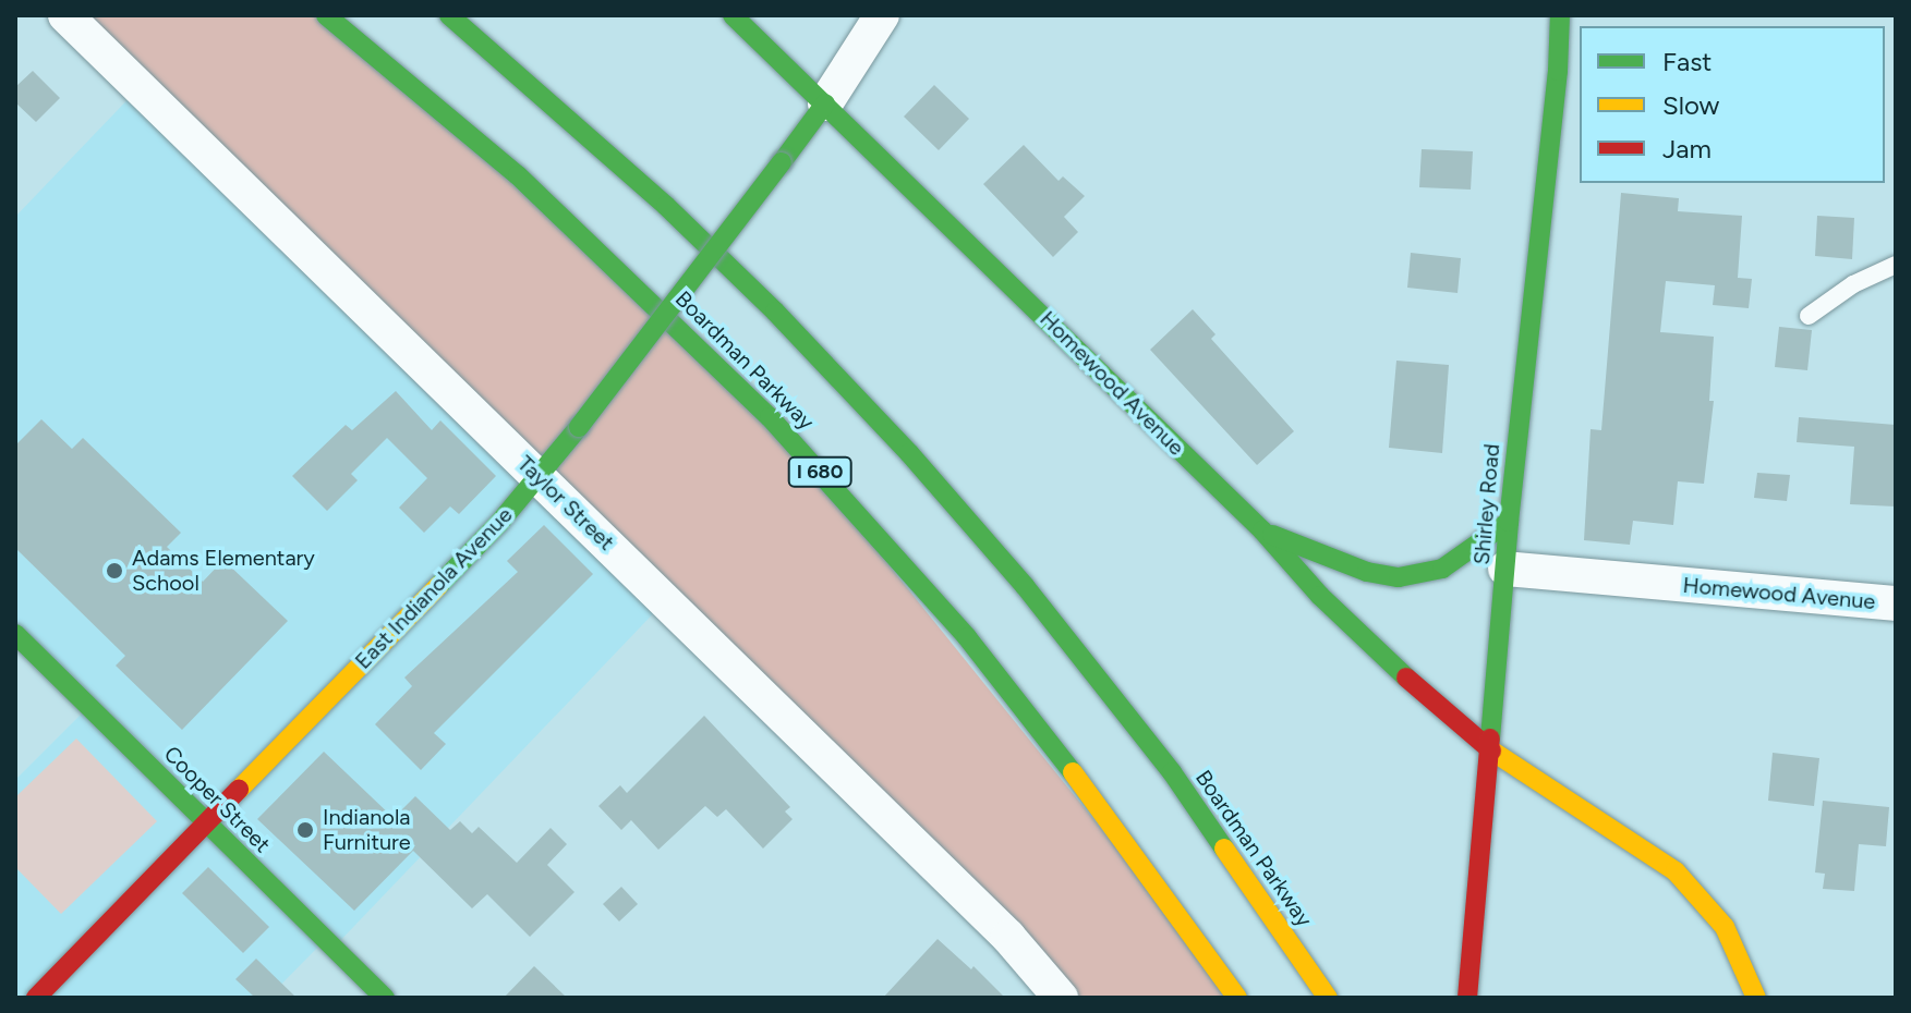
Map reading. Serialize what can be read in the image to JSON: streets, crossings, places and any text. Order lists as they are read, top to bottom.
{
  "streets": {
    "main road": [
      "Boardman Parkway",
      "Homewood Avenue",
      "I 680",
      "Shirley Road",
      "East Indianola Avenue",
      "Cooper Street"
    ],
    "street": ["Taylor Street"]
  },
  "crossings": [
    ["Homewood Avenue", "Shirley Road"],
    ["Homewood Avenue", "East Indianola Avenue"],
    ["Taylor Street", "East Indianola Avenue"],
    ["East Indianola Avenue", "Cooper Street"]
  ],
  "places": ["Adams Elementary School", "Indianola Furniture"],
  "legend": ["Fast", "Slow", "Jam"]
}
